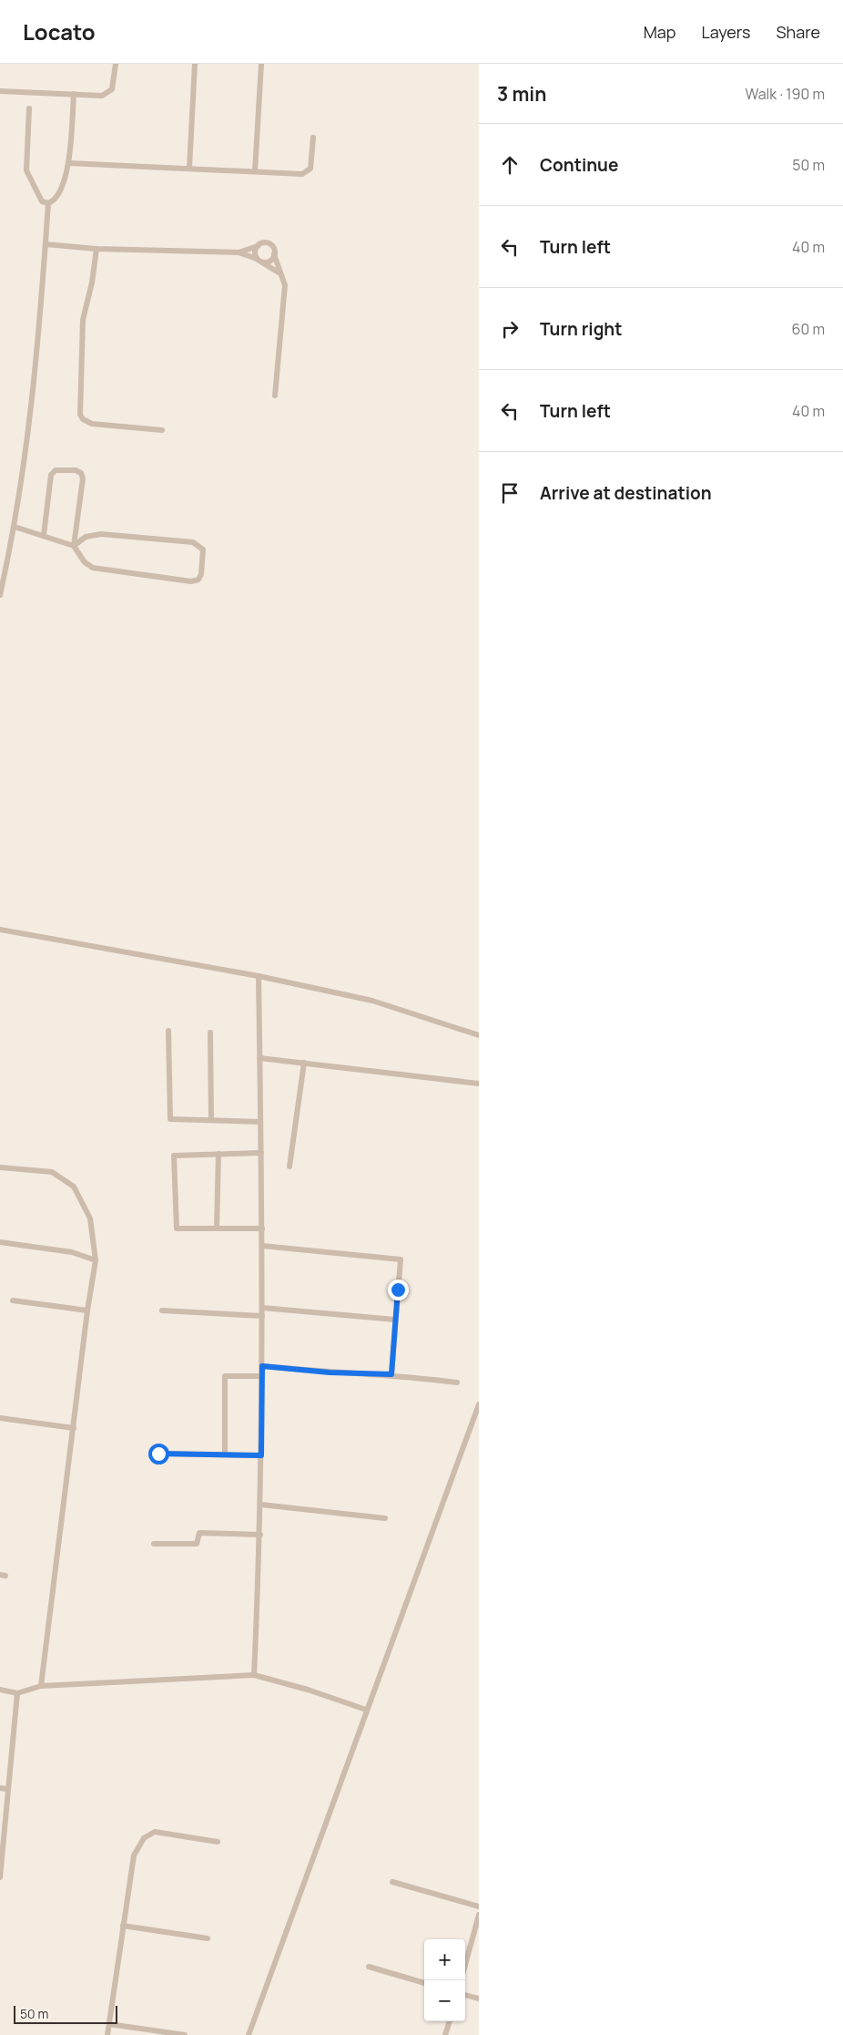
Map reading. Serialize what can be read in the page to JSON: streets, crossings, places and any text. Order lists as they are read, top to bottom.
{
  "scale_bar": "50 m",
  "page": {
    "header": "Locato",
    "nav": ["Map", "Layers", "Share"],
    "heading": ["3 min", "Walk · 190 m"],
    "list": [
      ["Continue", "50 m"],
      ["Turn left", "40 m"],
      ["Turn right", "60 m"],
      ["Turn left", "40 m"],
      "Arrive at destination"
    ],
    "map_buttons": ["+", "−"],
    "scale": "50 m"
  }
}
